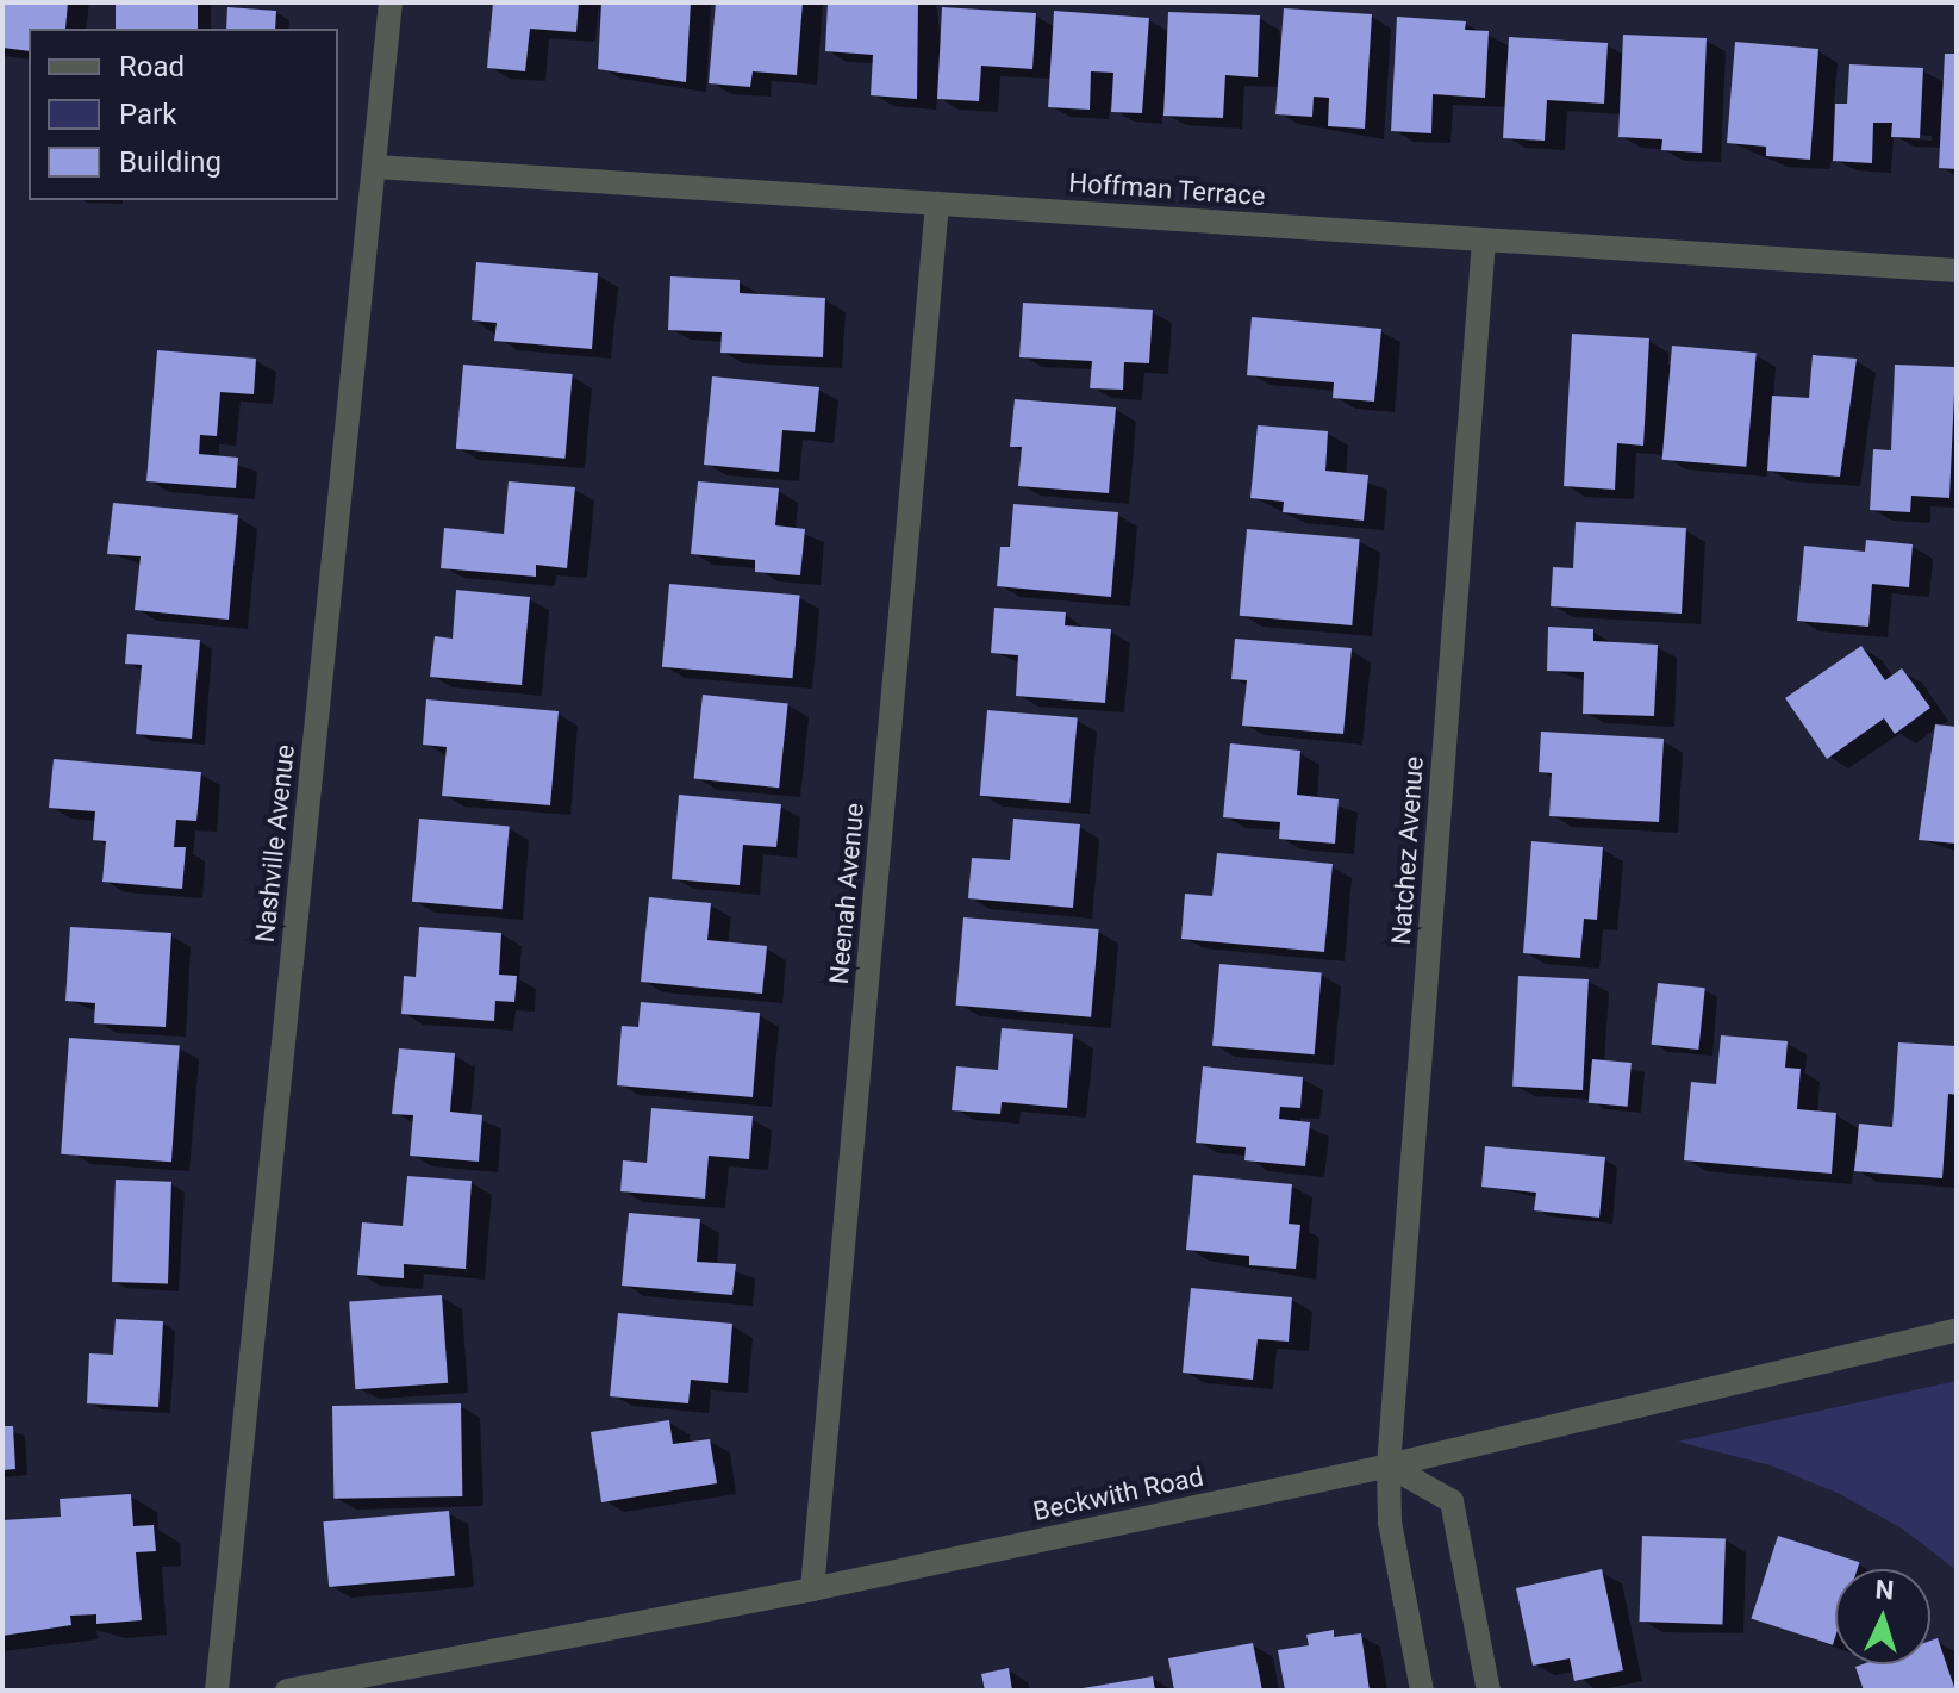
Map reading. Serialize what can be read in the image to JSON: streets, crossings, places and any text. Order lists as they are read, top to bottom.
{
  "streets": {
    "street": [
      "Hoffman Terrace",
      "Nashville Avenue",
      "Natchez Avenue",
      "Neenah Avenue",
      "Beckwith Road"
    ]
  },
  "crossings": [
    ["Hoffman Terrace", "Nashville Avenue"],
    ["Hoffman Terrace", "Natchez Avenue"],
    ["Hoffman Terrace", "Neenah Avenue"],
    ["Natchez Avenue", "Beckwith Road"],
    ["Neenah Avenue", "Beckwith Road"]
  ],
  "legend": ["Road", "Park", "Building"],
  "north": "top"
}
